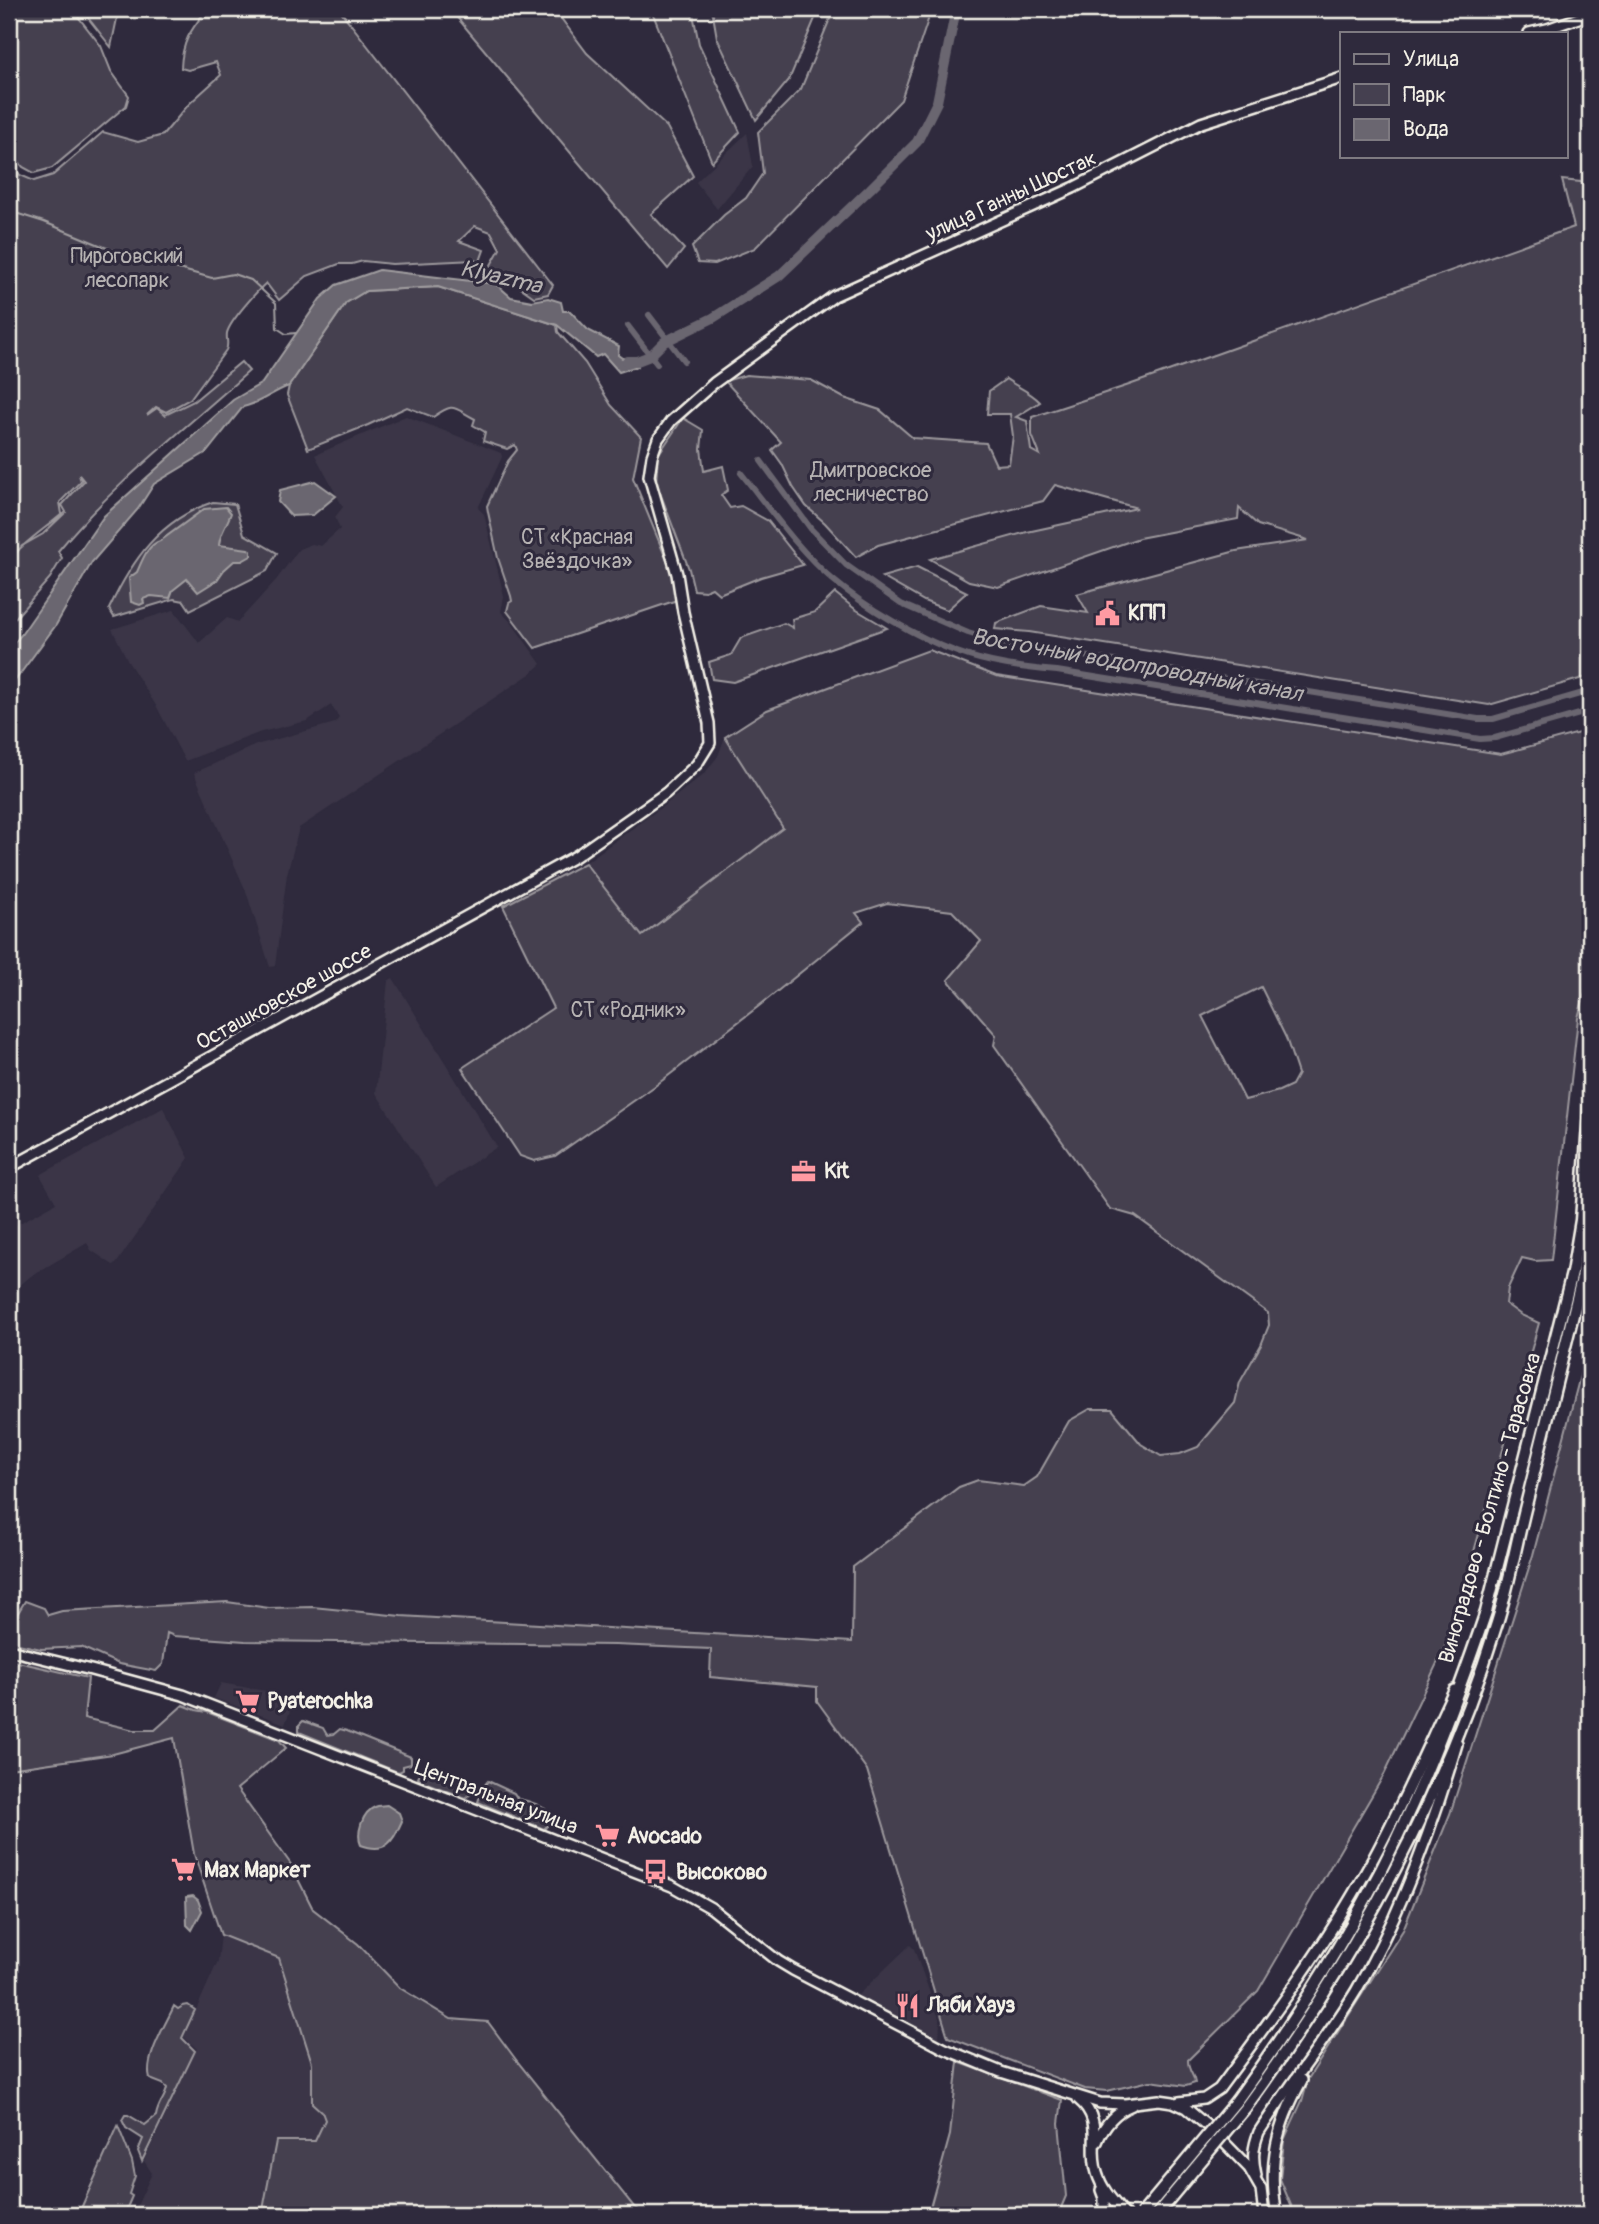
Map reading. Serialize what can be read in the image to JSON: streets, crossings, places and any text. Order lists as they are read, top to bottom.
{
  "streets": {
    "main road": [
      "улица Ганны Шостак",
      "Осташковское шоссе",
      "Виноградово - Болтино - Тарасовка",
      "Центральная улица"
    ]
  },
  "crossings": [
    ["улица Ганны Шостак", "Осташковское шоссе"],
    ["Виноградово - Болтино - Тарасовка", "Центральная улица"]
  ],
  "water": ["Klyazma", "Восточный водопроводный канал"],
  "parks": [
    "Пироговский лесопарк",
    "Дмитровское лесничество",
    "СТ «Красная Звёздочка»",
    "СТ «Родник»"
  ],
  "places": {
    "public building": ["КПП"],
    "office": ["Kit"],
    "supermarket": ["Pyaterochka", "Avocado", "Мах Маркет"],
    "bus stop": ["Высоково"],
    "restaurant": ["Ляби Хауз"]
  },
  "legend": ["Улица", "Парк", "Вода"]
}
